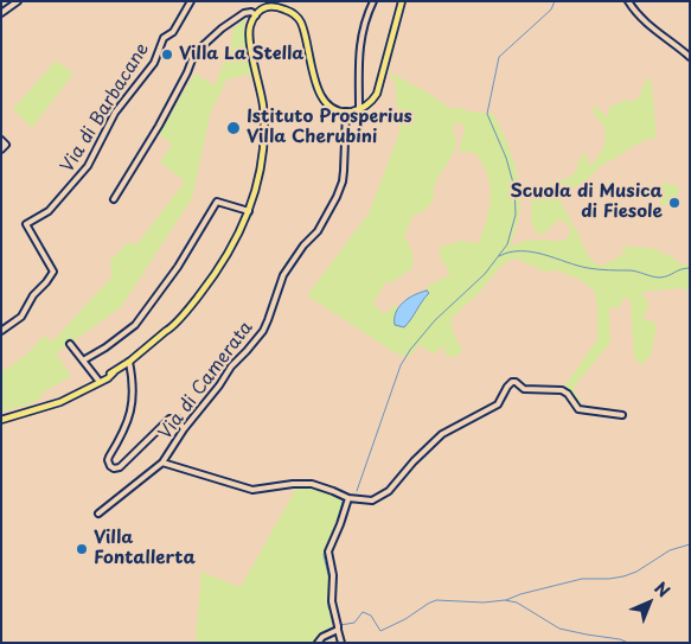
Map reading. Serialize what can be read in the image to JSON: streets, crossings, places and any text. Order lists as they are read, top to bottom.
{
  "streets": {
    "street": ["Via di Barbacane", "Via di Camerata"]
  },
  "places": [
    "Villa La Stella",
    "Istituto Prosperius Villa Cherubini",
    "Scuola di Musica di Fiesole",
    "Villa Fontallerta"
  ],
  "north": "top right"
}
